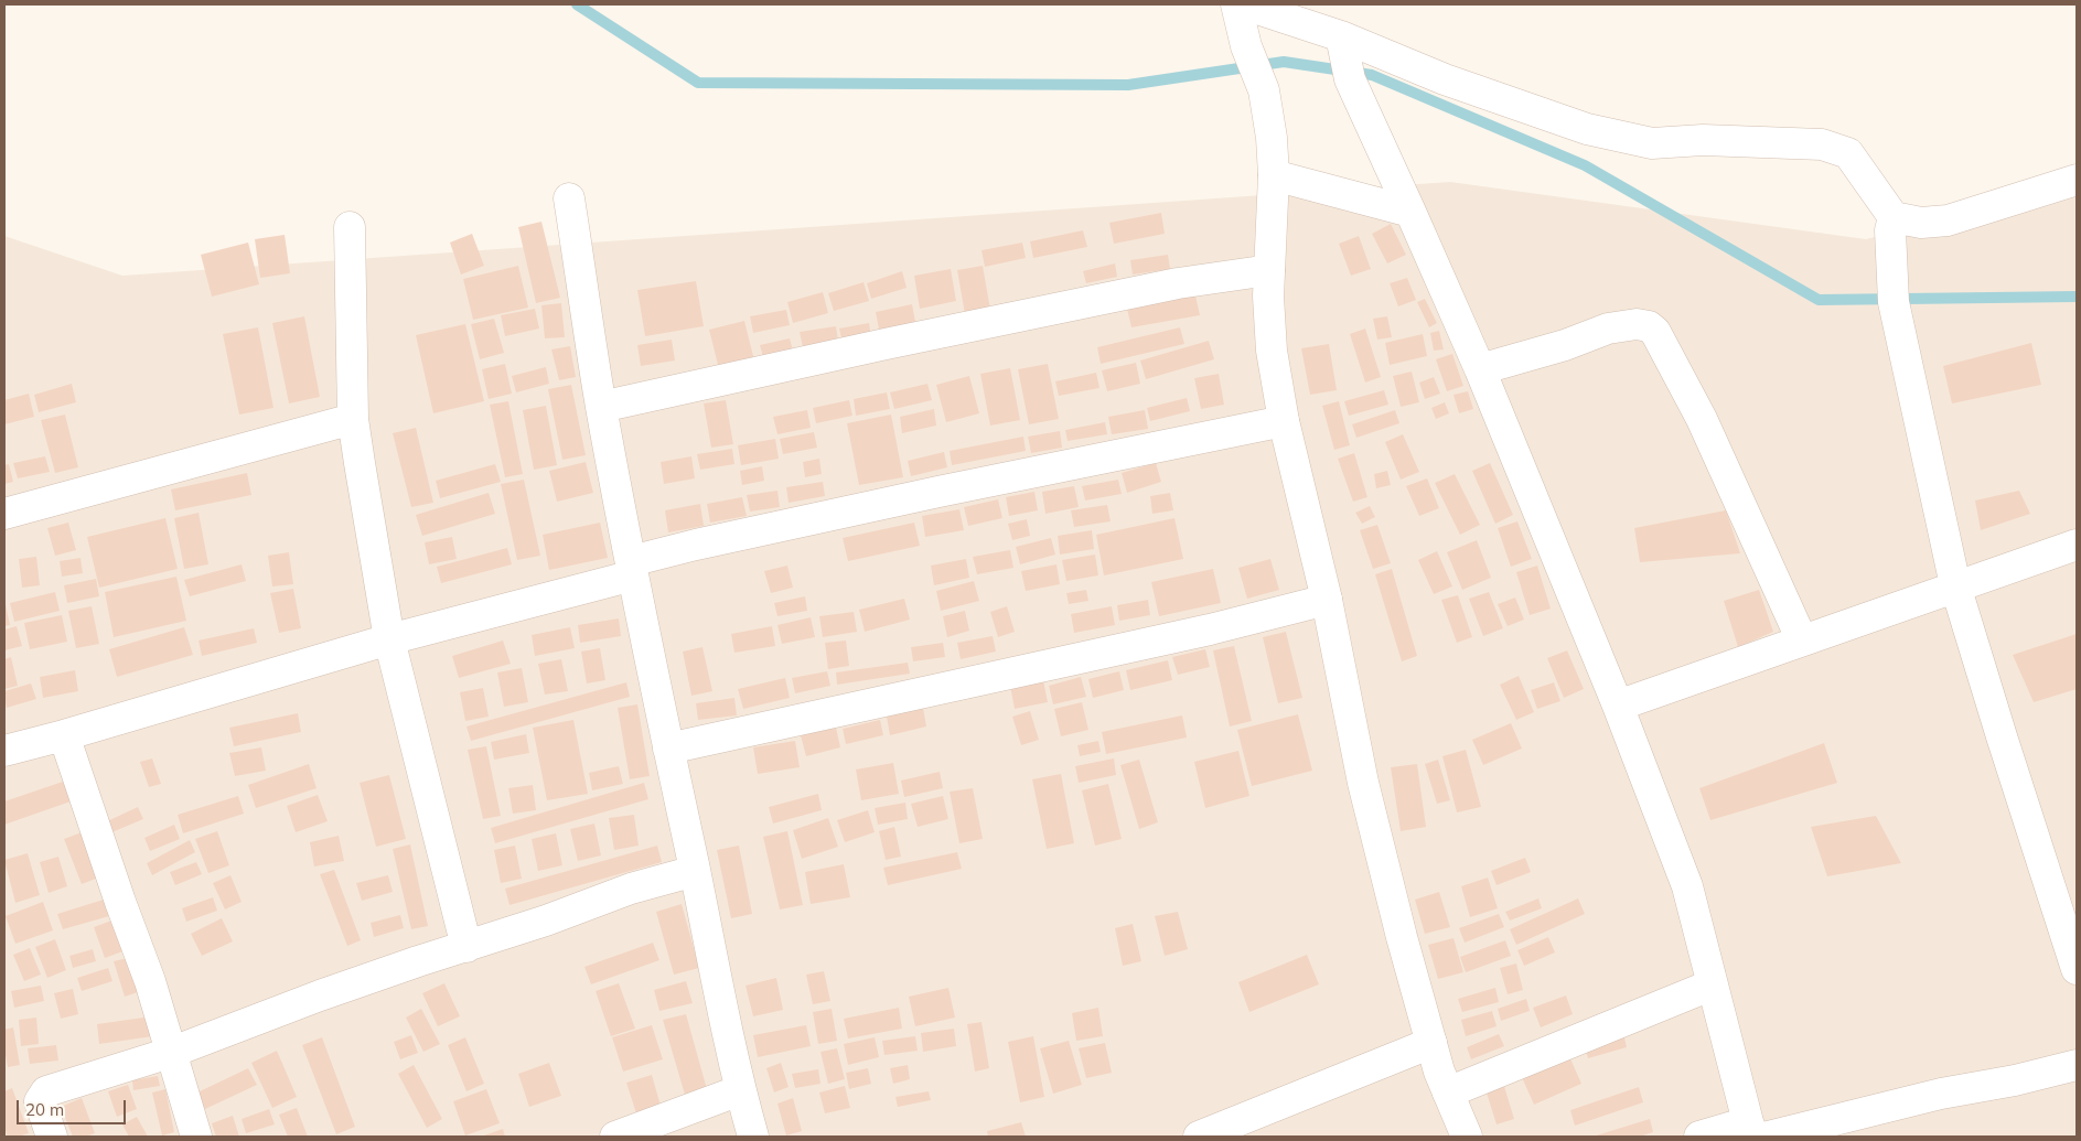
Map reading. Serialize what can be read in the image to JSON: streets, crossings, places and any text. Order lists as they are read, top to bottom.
{
  "scale_bar": "20 m"
}
